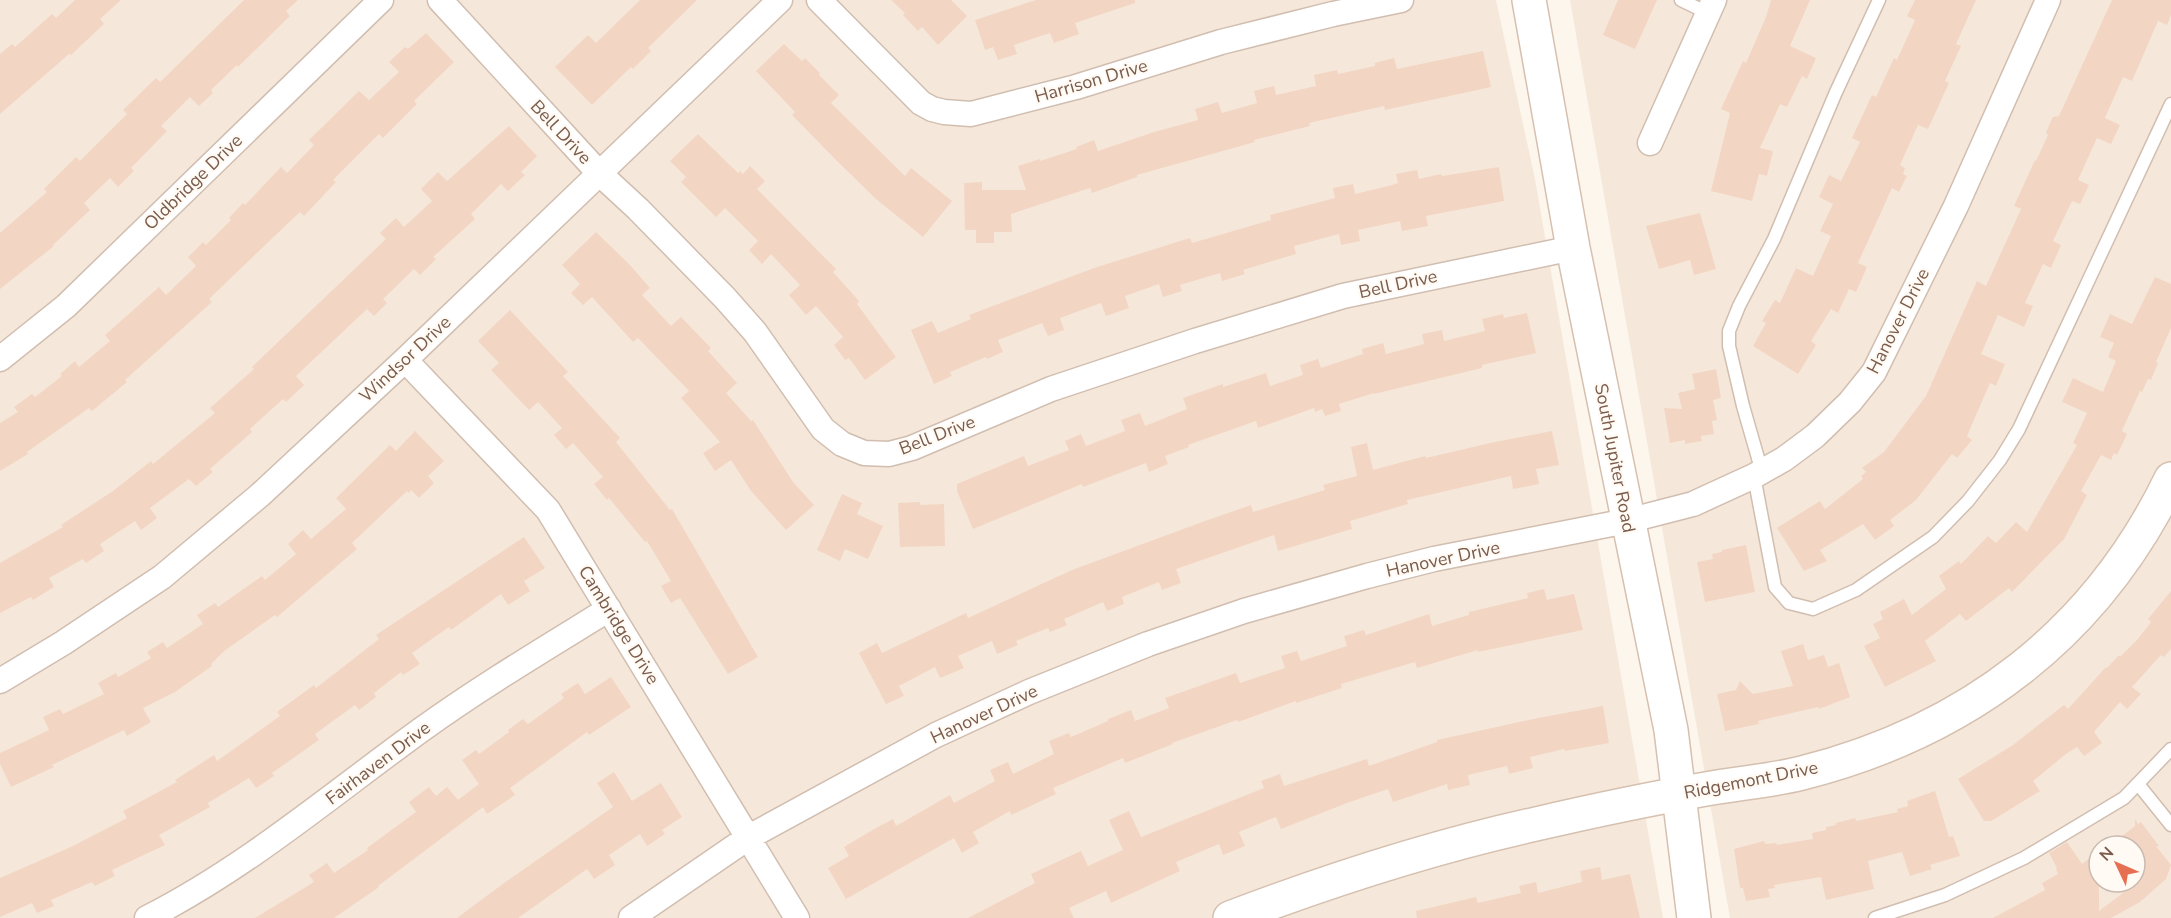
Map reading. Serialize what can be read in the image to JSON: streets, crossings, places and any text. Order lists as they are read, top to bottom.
{
  "streets": {
    "street": [
      "Harrison Drive",
      "Bell Drive",
      "Oldbridge Drive",
      "Hanover Drive",
      "Windsor Drive",
      "South Jupiter Road",
      "Cambridge Drive",
      "Fairhaven Drive",
      "Ridgemont Drive"
    ]
  },
  "crossings": [
    ["Bell Drive", "Windsor Drive"],
    ["Bell Drive", "South Jupiter Road"],
    ["Hanover Drive", "South Jupiter Road"],
    ["Hanover Drive", "Cambridge Drive"],
    ["Windsor Drive", "Cambridge Drive"],
    ["South Jupiter Road", "Ridgemont Drive"],
    ["Cambridge Drive", "Fairhaven Drive"]
  ],
  "north": "top left"
}
